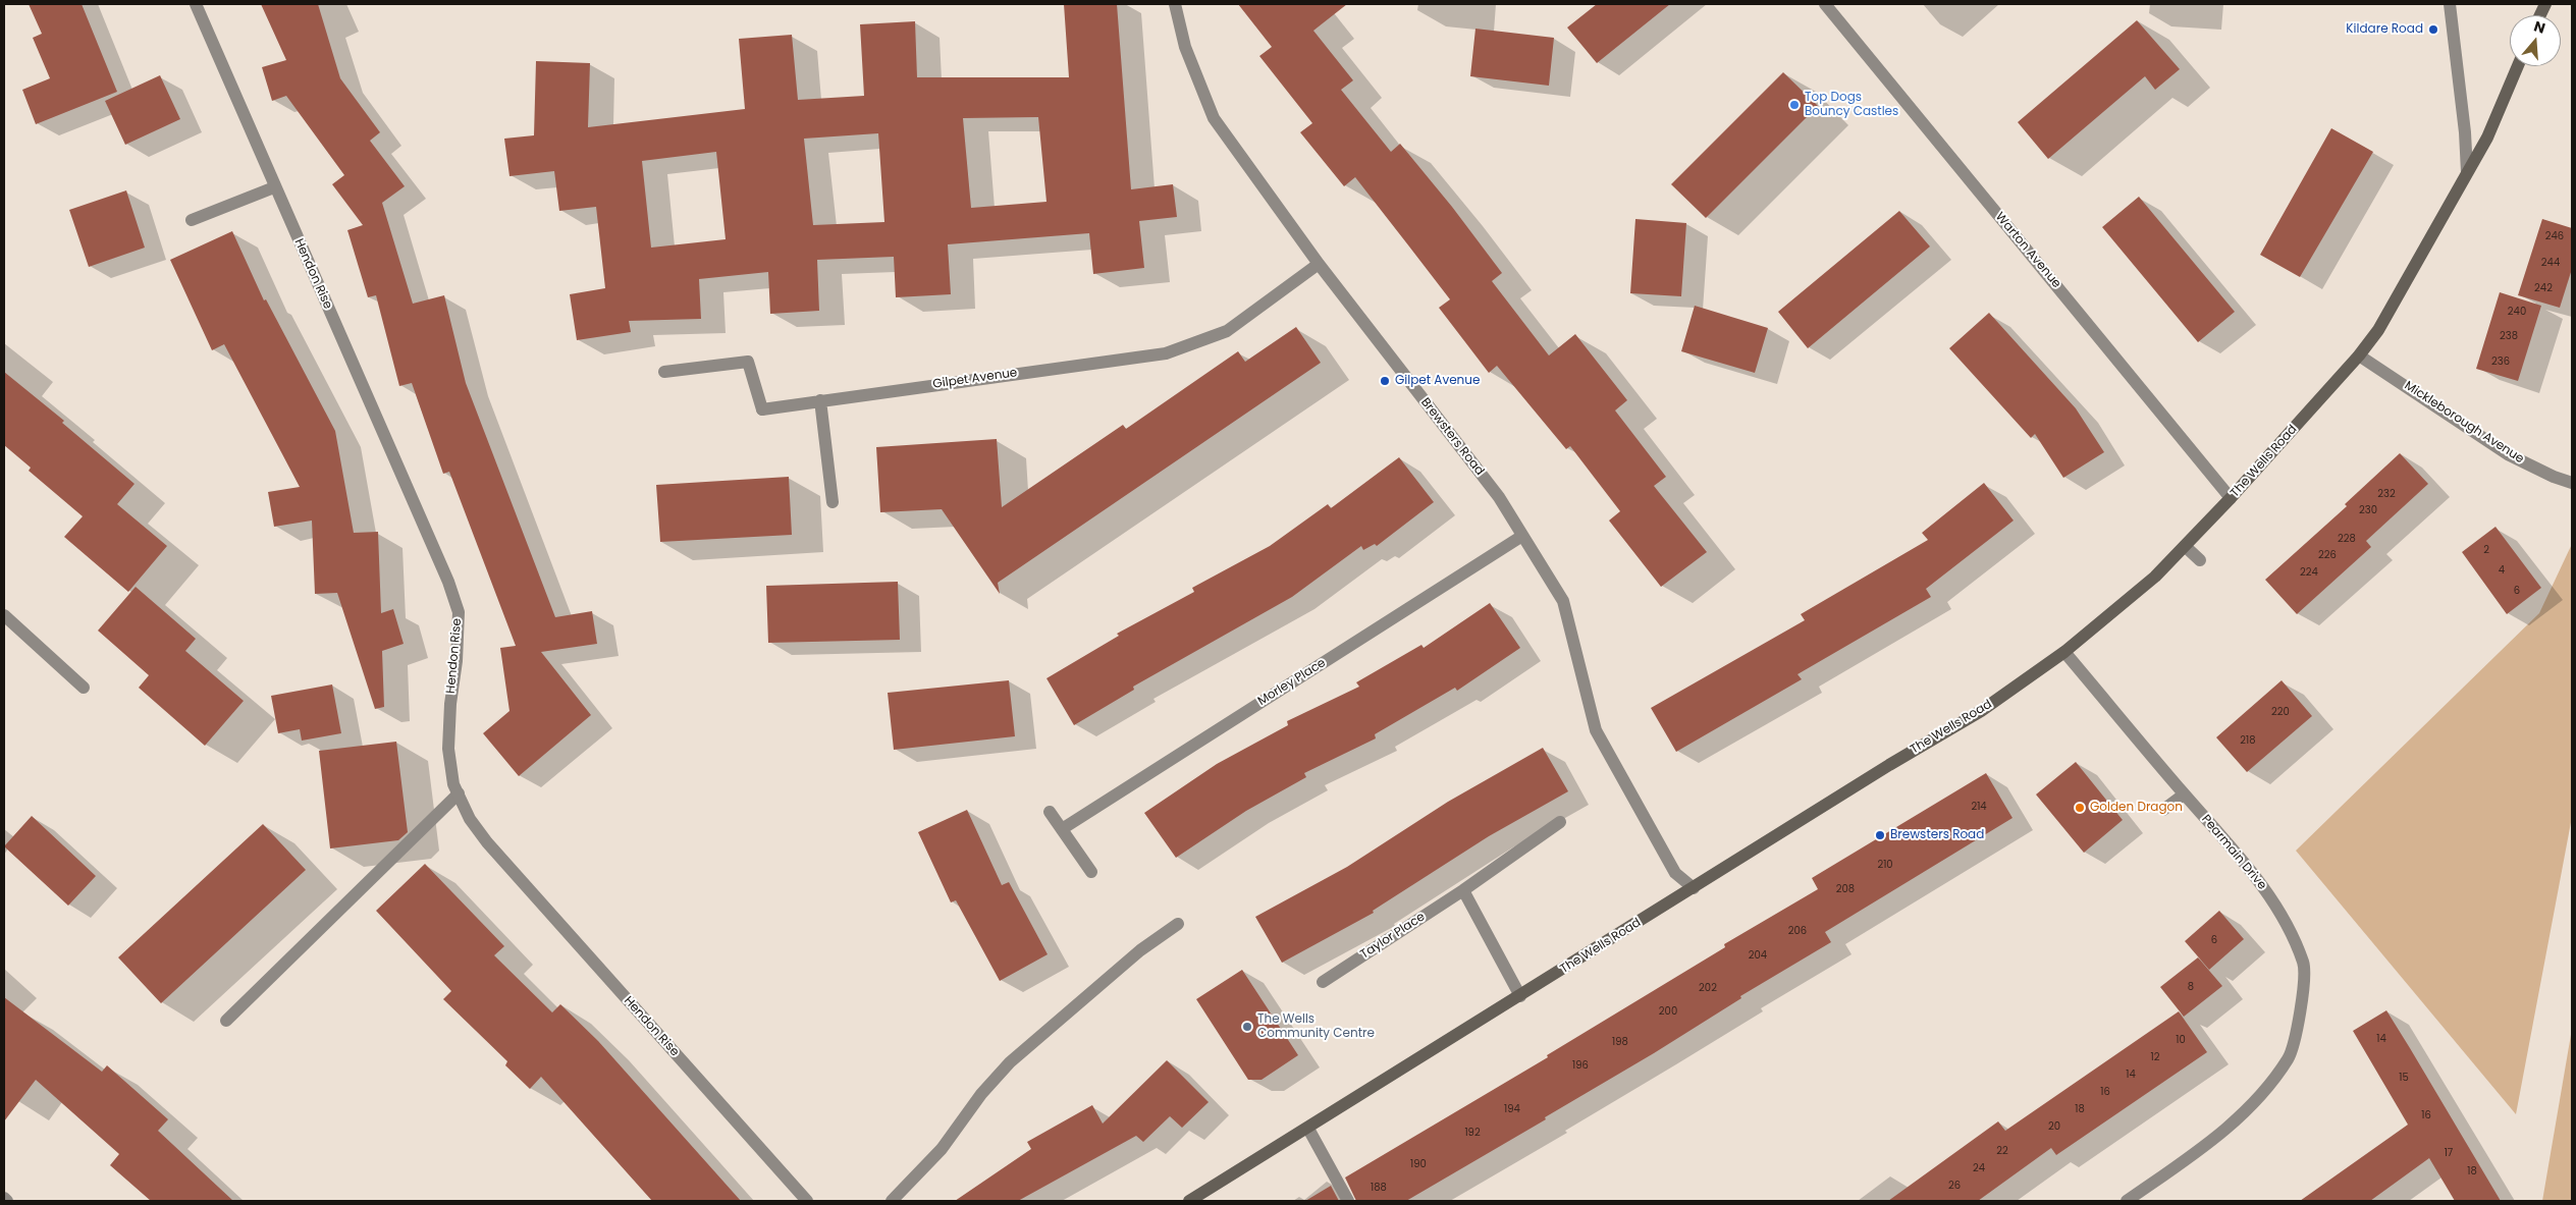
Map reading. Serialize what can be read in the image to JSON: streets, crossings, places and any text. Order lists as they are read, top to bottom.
{
  "streets": {
    "street": [
      "Warton Avenue",
      "Hendon Rise",
      "Gilpet Avenue",
      "Mickleborough Avenue",
      "Brewsters Road",
      "The Wells Road",
      "Morley Place",
      "Pearmain Drive",
      "Taylor Place"
    ]
  },
  "crossings": [
    ["Warton Avenue", "The Wells Road"],
    ["Gilpet Avenue", "Brewsters Road"],
    ["Mickleborough Avenue", "The Wells Road"],
    ["Brewsters Road", "The Wells Road"],
    ["Brewsters Road", "Morley Place"],
    ["The Wells Road", "Pearmain Drive"]
  ],
  "places": [
    "Kildare Road",
    "Top Dogs Bouncy Castles",
    "Gilpet Avenue",
    "Golden Dragon",
    "Brewsters Road",
    "The Wells Community Centre"
  ],
  "house_numbers": [
    "246",
    "244",
    "242",
    "240",
    "238",
    "236",
    "232",
    "230",
    "228",
    "2",
    "226",
    "4",
    "224",
    "6",
    "220",
    "218",
    "214",
    "210",
    "208",
    "206",
    "6",
    "204",
    "8",
    "202",
    "200",
    "14",
    "10",
    "198",
    "12",
    "196",
    "14",
    "15",
    "16",
    "194",
    "18",
    "16",
    "20",
    "192",
    "22",
    "17",
    "190",
    "24",
    "18",
    "26",
    "188"
  ],
  "north": "top"
}
